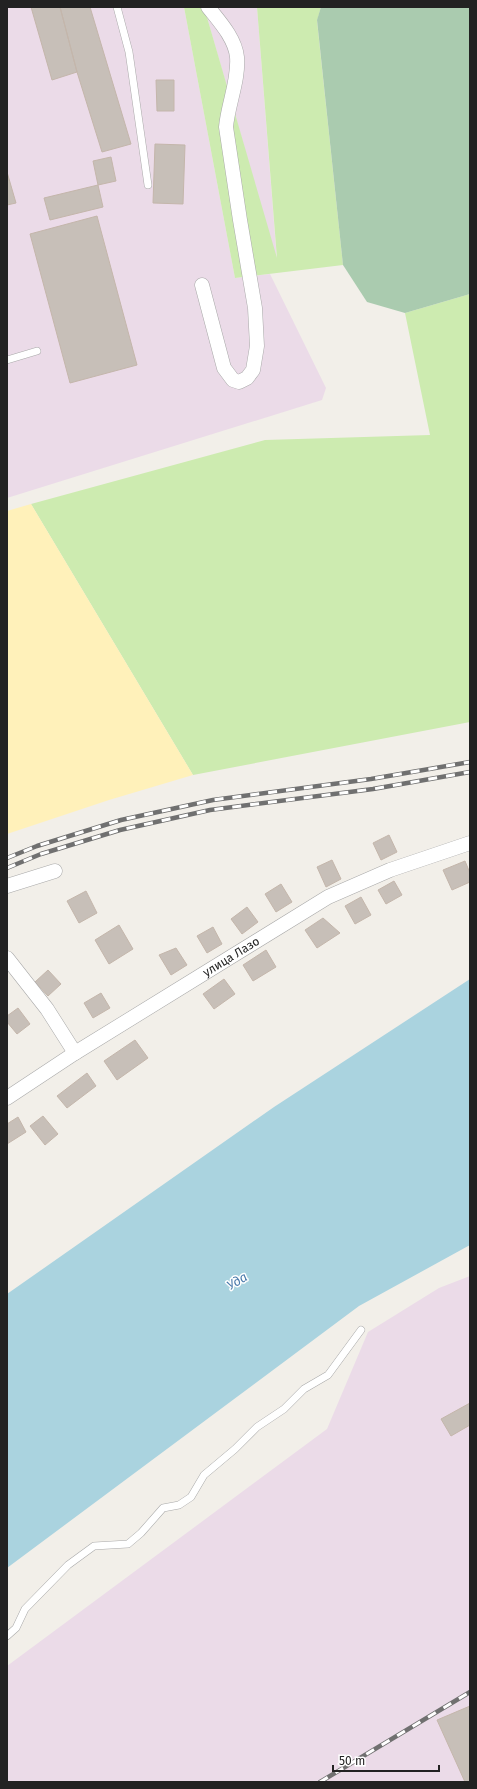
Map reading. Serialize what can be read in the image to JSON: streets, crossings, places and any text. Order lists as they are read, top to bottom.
{
  "streets": {
    "street": ["улица Лазо"]
  },
  "water": ["Уда"],
  "scale_bar": "50 m"
}
